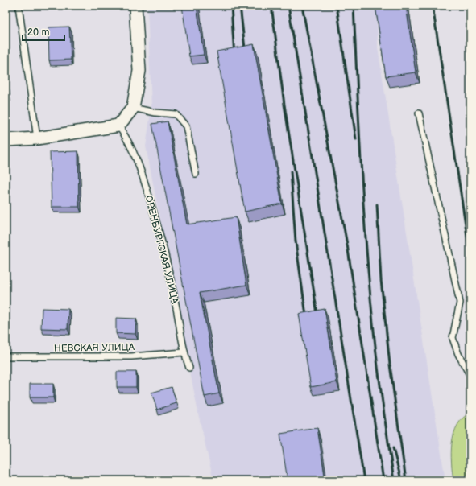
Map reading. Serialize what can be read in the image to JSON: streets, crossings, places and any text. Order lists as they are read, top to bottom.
{
  "streets": {
    "lane": ["ОРЕНБУРГСКАЯ УЛИЦА", "НЕВСКАЯ УЛИЦА"]
  },
  "crossings": [
    ["ОРЕНБУРГСКАЯ УЛИЦА", "НЕВСКАЯ УЛИЦА"]
  ],
  "scale_bar": "20 m"
}
